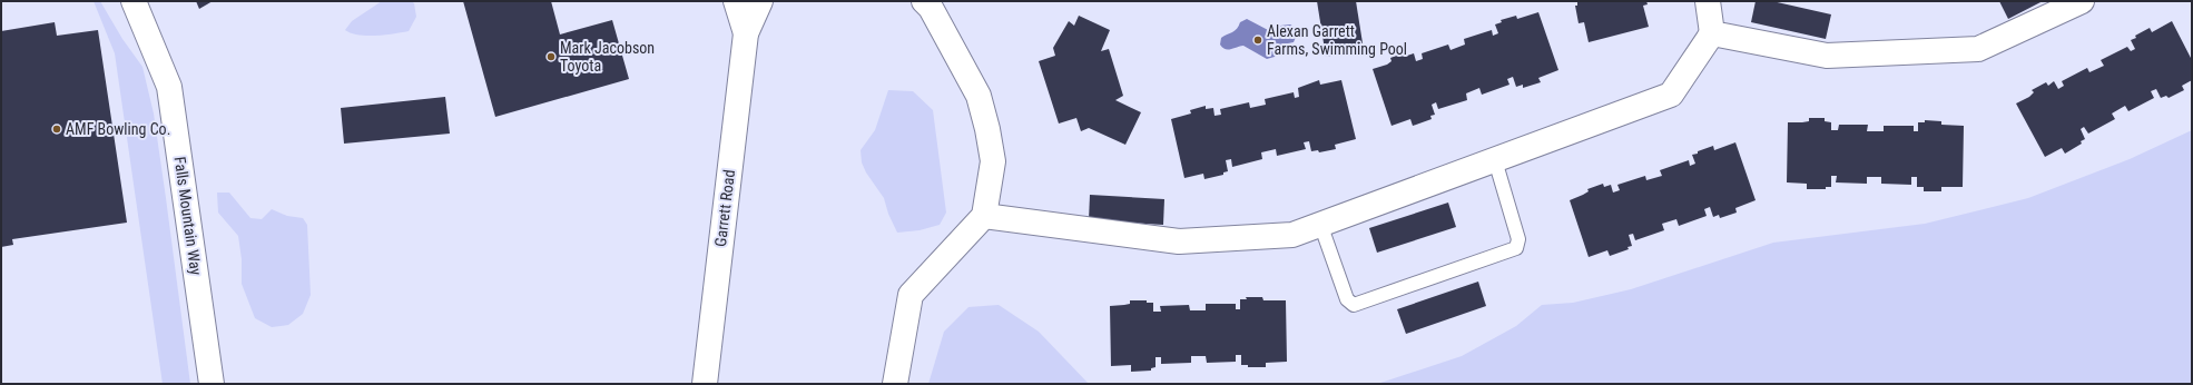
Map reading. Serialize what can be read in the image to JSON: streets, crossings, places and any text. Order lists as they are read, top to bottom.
{
  "streets": {
    "street": ["Garrett Road", "Falls Mountain Way"]
  },
  "places": ["Alexan Garrett Farms, Swimming Pool", "Mark Jacobson Toyota", "AMF Bowling Co."]
}
